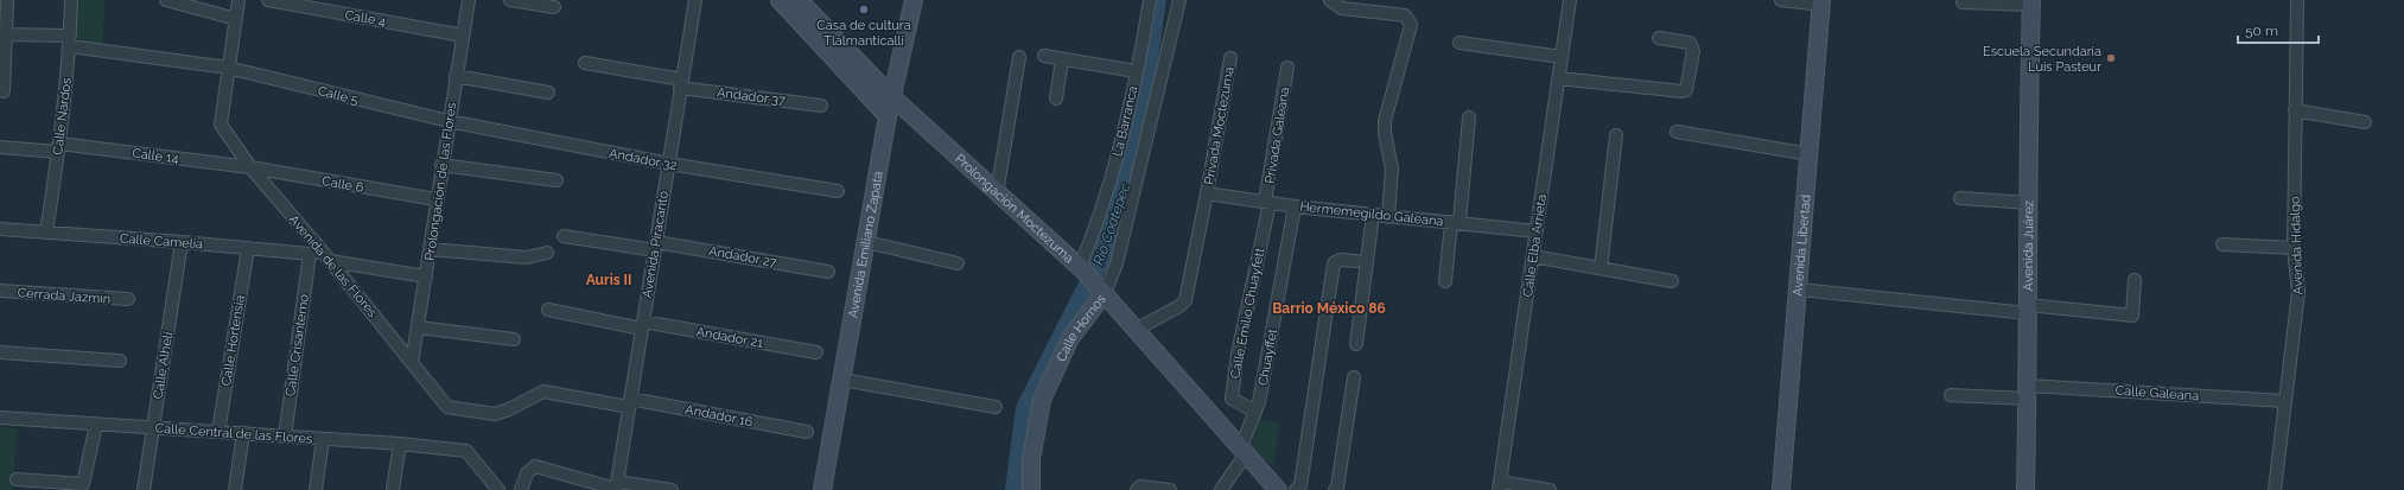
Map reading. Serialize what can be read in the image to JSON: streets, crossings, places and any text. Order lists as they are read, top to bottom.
{
  "streets": {
    "street": [
      "Calle 4",
      "Calle 5",
      "Andador 37",
      "Calle Nardos",
      "La Barranca",
      "Privada Moctezuma",
      "Privada Galeana",
      "Calle 14",
      "Andador 32",
      "Prolongación de las Flores",
      "Calle 6",
      "Prolongación Moctezuma",
      "Hermemegildo Galeana",
      "Calle Camelia",
      "Avenida Piracanto",
      "Avenida Emiliano Zapata",
      "Calle Elba Arrieta",
      "Avenida Libertad",
      "Avenida Juárez",
      "Avenida Hidalgo",
      "Andador 27",
      "Avenida de las Flores",
      "Cerrada Jazmín",
      "Calle Emilio Chuayfett",
      "Calle Hornos",
      "Andador 21",
      "Calle Hortensia",
      "Calle Crisantemo",
      "Chuayffet",
      "Calle Alhelí",
      "Calle Galeana",
      "Andador 16",
      "Calle Central de las Flores"
    ]
  },
  "crossings": [
    ["Calle 4", "Prolongación de las Flores"],
    ["Calle 5", "Andador 32"],
    ["Calle 5", "Prolongación de las Flores"],
    ["Calle 5", "Avenida de las Flores"],
    ["Andador 37", "Avenida Piracanto"],
    ["Calle Nardos", "Calle 14"],
    ["Calle Nardos", "Calle Camelia"],
    ["La Barranca", "Prolongación Moctezuma"],
    ["Privada Moctezuma", "Prolongación Moctezuma"],
    ["Privada Moctezuma", "Hermemegildo Galeana"],
    ["Privada Galeana", "Hermemegildo Galeana"],
    ["Privada Galeana", "Calle Emilio Chuayfett"],
    ["Calle 14", "Calle 6"],
    ["Calle 14", "Avenida de las Flores"],
    ["Andador 32", "Prolongación de las Flores"],
    ["Andador 32", "Avenida Piracanto"],
    ["Prolongación de las Flores", "Calle 6"],
    ["Prolongación de las Flores", "Avenida de las Flores"],
    ["Calle 6", "Avenida de las Flores"],
    ["Prolongación Moctezuma", "Avenida Emiliano Zapata"],
    ["Prolongación Moctezuma", "Calle Hornos"],
    ["Prolongación Moctezuma", "Chuayffet"],
    ["Hermemegildo Galeana", "Calle Elba Arrieta"],
    ["Hermemegildo Galeana", "Calle Emilio Chuayfett"],
    ["Hermemegildo Galeana", "Chuayffet"],
    ["Calle Camelia", "Avenida de las Flores"],
    ["Calle Camelia", "Calle Hortensia"],
    ["Calle Camelia", "Calle Crisantemo"],
    ["Calle Camelia", "Calle Alhelí"],
    ["Avenida Piracanto", "Andador 27"],
    ["Avenida Piracanto", "Andador 21"],
    ["Avenida Piracanto", "Andador 16"],
    ["Avenida Juárez", "Calle Galeana"],
    ["Avenida Hidalgo", "Calle Galeana"],
    ["Avenida de las Flores", "Calle Crisantemo"],
    ["Avenida de las Flores", "Andador 16"],
    ["Calle Emilio Chuayfett", "Chuayffet"],
    ["Calle Hortensia", "Calle Central de las Flores"],
    ["Calle Crisantemo", "Calle Central de las Flores"],
    ["Calle Alhelí", "Calle Central de las Flores"]
  ],
  "districts": ["Auris II", "Barrio México 86"],
  "water": ["Rio Coatepec"],
  "places": ["Casa de cultura Tlalmanticalli", "Escuela Secundaria Luis Pasteur"],
  "scale_bar": "50 m"
}
